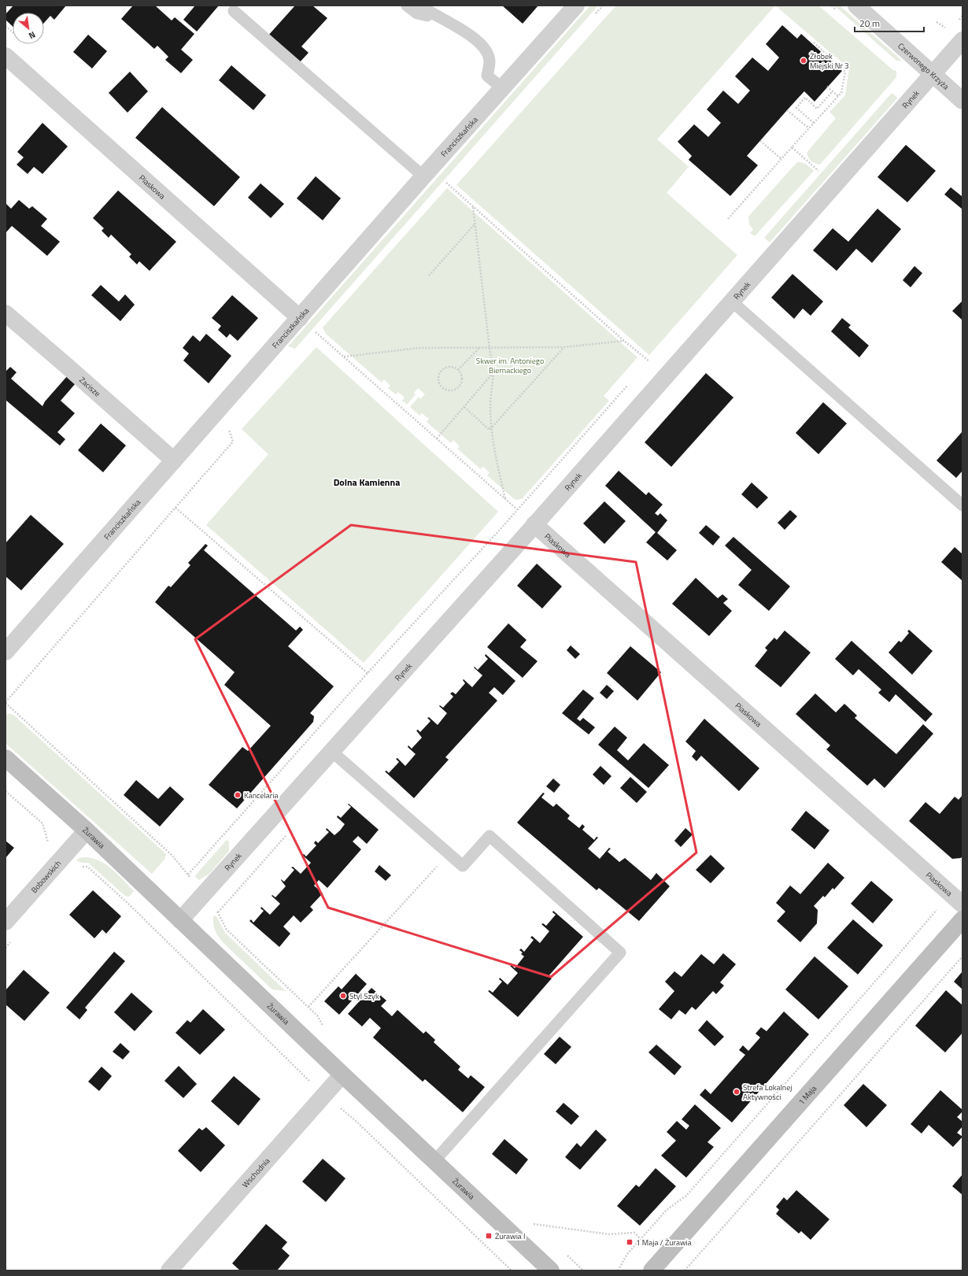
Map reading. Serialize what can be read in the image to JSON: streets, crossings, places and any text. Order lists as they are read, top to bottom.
{
  "streets": {
    "street": [
      "Czerwonego Krzyża",
      "Rynek",
      "Franciszkańska",
      "Piaskowa",
      "Zacisze",
      "Żurawia",
      "Bobowskich",
      "1 Maja",
      "Wschodnia"
    ]
  },
  "crossings": [
    ["Czerwonego Krzyża", "Rynek"],
    ["Rynek", "Piaskowa"],
    ["Rynek", "Żurawia"],
    ["Franciszkańska", "Piaskowa"],
    ["Franciszkańska", "Zacisze"],
    ["Żurawia", "Bobowskich"],
    ["Żurawia", "Wschodnia"]
  ],
  "districts": ["Dolna Kamienna"],
  "parks": ["Skwer im. Antoniego Biernackiego"],
  "places": {
    "other": [
      "Żłobek Miejski Nr 3",
      "Kancelaria",
      "Styl Szyk",
      "Strefa Lokalnej Aktywności"
    ],
    "transit": ["Żurawia I", "1 Maja / Żurawia"]
  },
  "scale_bar": "20 m",
  "north": "bottom right"
}
